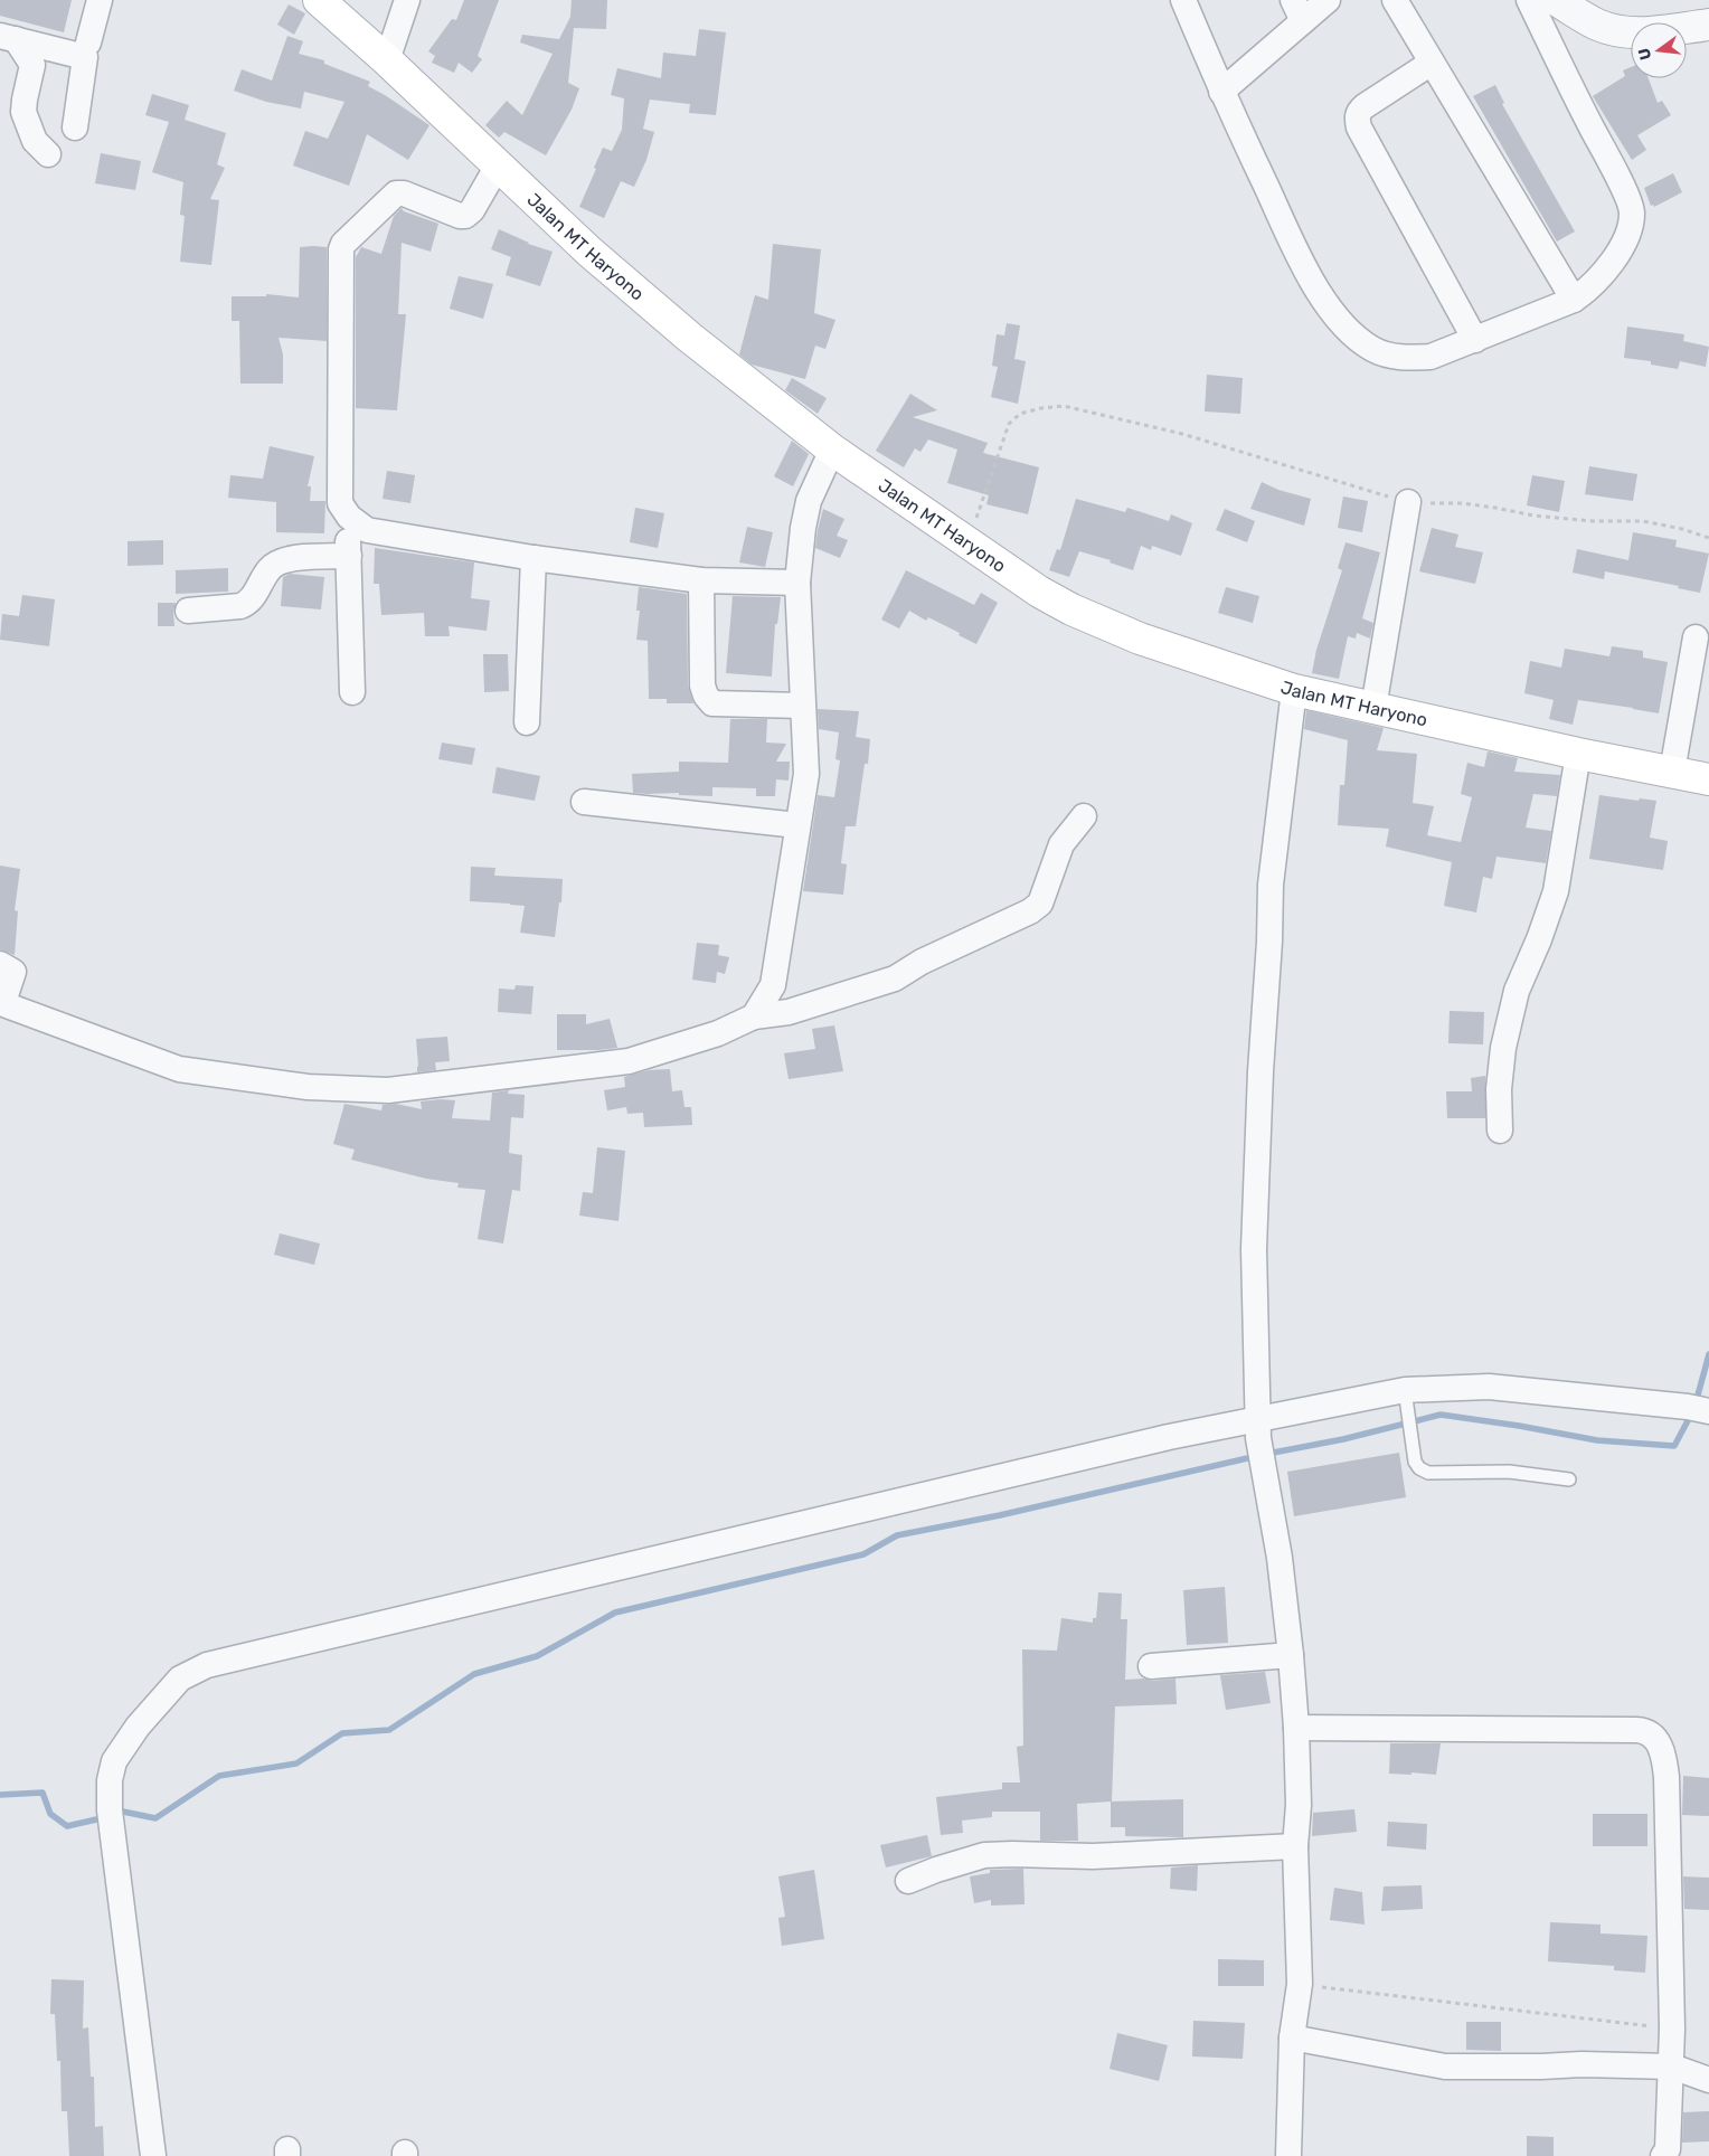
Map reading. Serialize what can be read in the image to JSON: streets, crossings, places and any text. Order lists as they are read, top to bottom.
{
  "streets": {
    "main road": ["Jalan MT Haryono"]
  },
  "north": "left"
}
